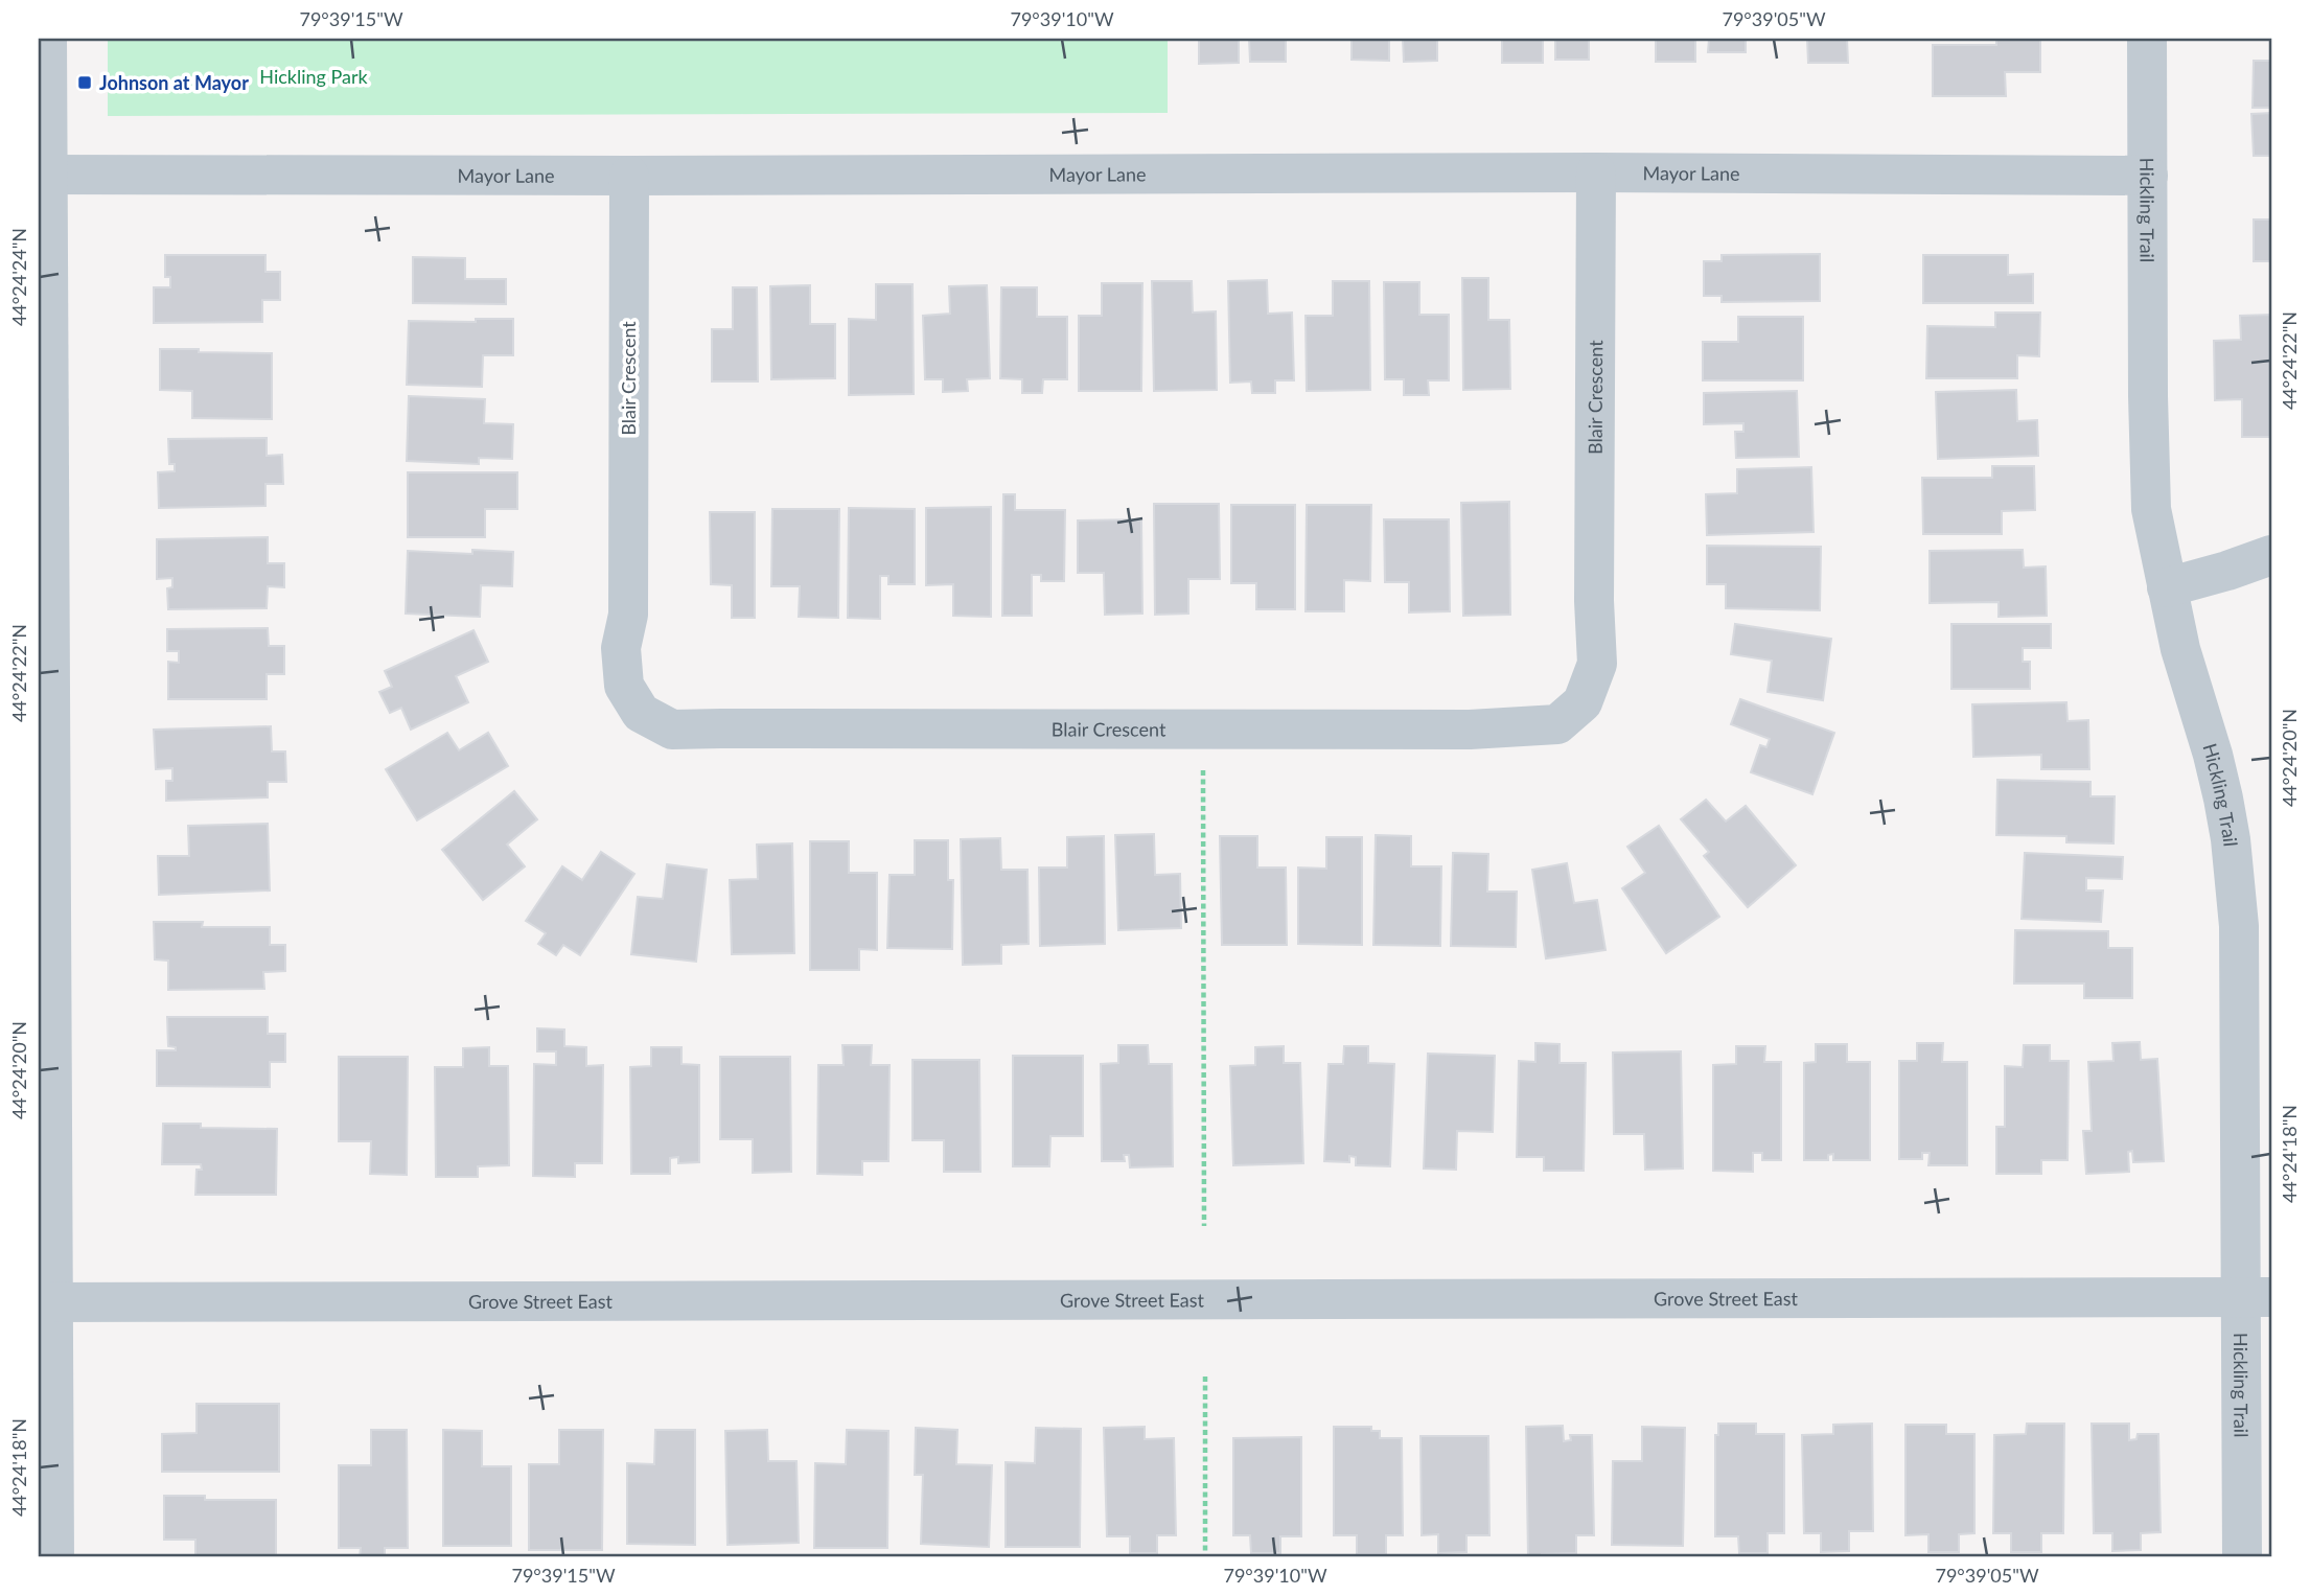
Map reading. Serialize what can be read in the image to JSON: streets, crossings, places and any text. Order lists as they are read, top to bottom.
{
  "streets": {
    "street": [
      "Mayor Lane",
      "Hickling Trail",
      "Blair Crescent",
      "Grove Street East"
    ]
  },
  "crossings": [
    ["Mayor Lane", "Hickling Trail"],
    ["Mayor Lane", "Blair Crescent"],
    ["Hickling Trail", "Grove Street East"]
  ],
  "parks": ["Hickling Park"],
  "places": {
    "transit": ["Johnson at Mayor"]
  },
  "coordinates": [
    "79°39'15\"W",
    "79°39'10\"W",
    "79°39'05\"W",
    "44°24'24\"N",
    "44°24'22\"N",
    "44°24'20\"N",
    "44°24'18\"N"
  ]
}
